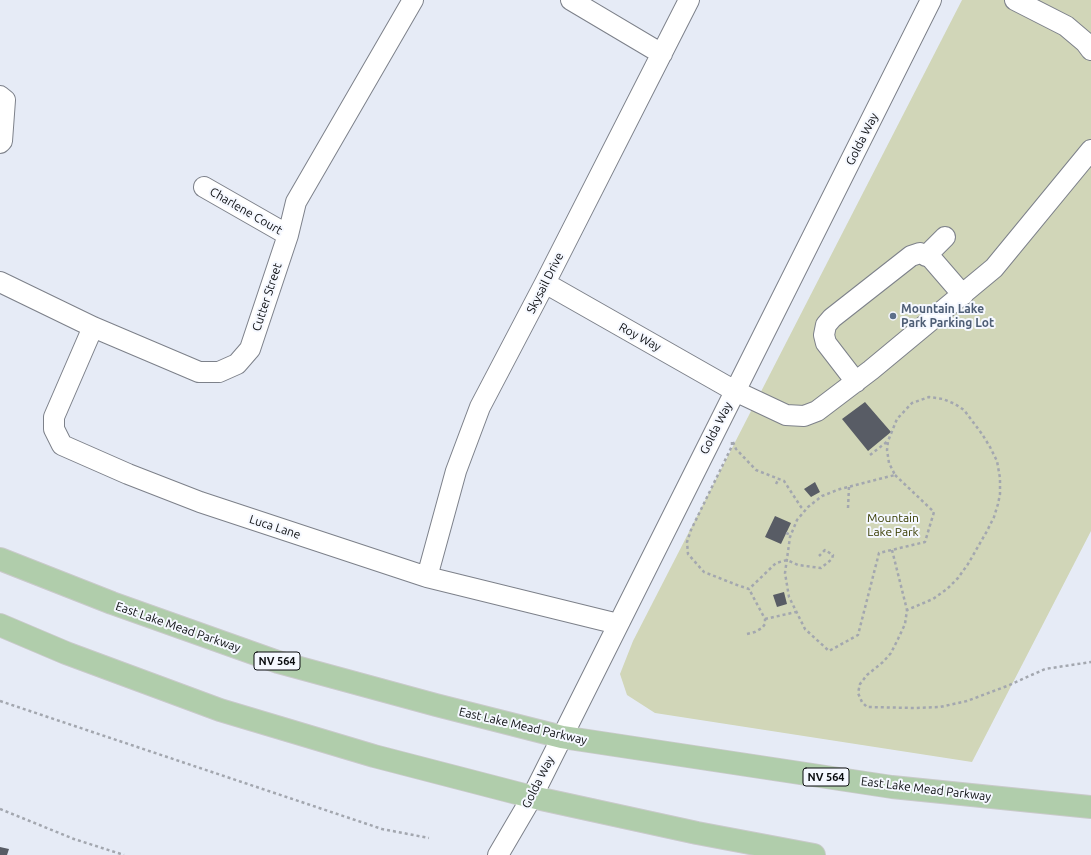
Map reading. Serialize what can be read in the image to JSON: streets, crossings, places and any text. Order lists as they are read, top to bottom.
{
  "streets": {
    "main road": ["East Lake Mead Parkway", "NV 564"],
    "street": [
      "Golda Way",
      "Charlene Court",
      "Skysail Drive",
      "Cutter Street",
      "Roy Way",
      "Luca Lane"
    ]
  },
  "crossings": [
    ["Golda Way", "Roy Way"],
    ["Golda Way", "Luca Lane"],
    ["Golda Way", "East Lake Mead Parkway"],
    ["Charlene Court", "Cutter Street"],
    ["Skysail Drive", "Roy Way"],
    ["Skysail Drive", "Luca Lane"],
    ["Cutter Street", "Luca Lane"]
  ],
  "parks": ["Mountain Lake Park"],
  "places": ["Mountain Lake Park Parking Lot"]
}
